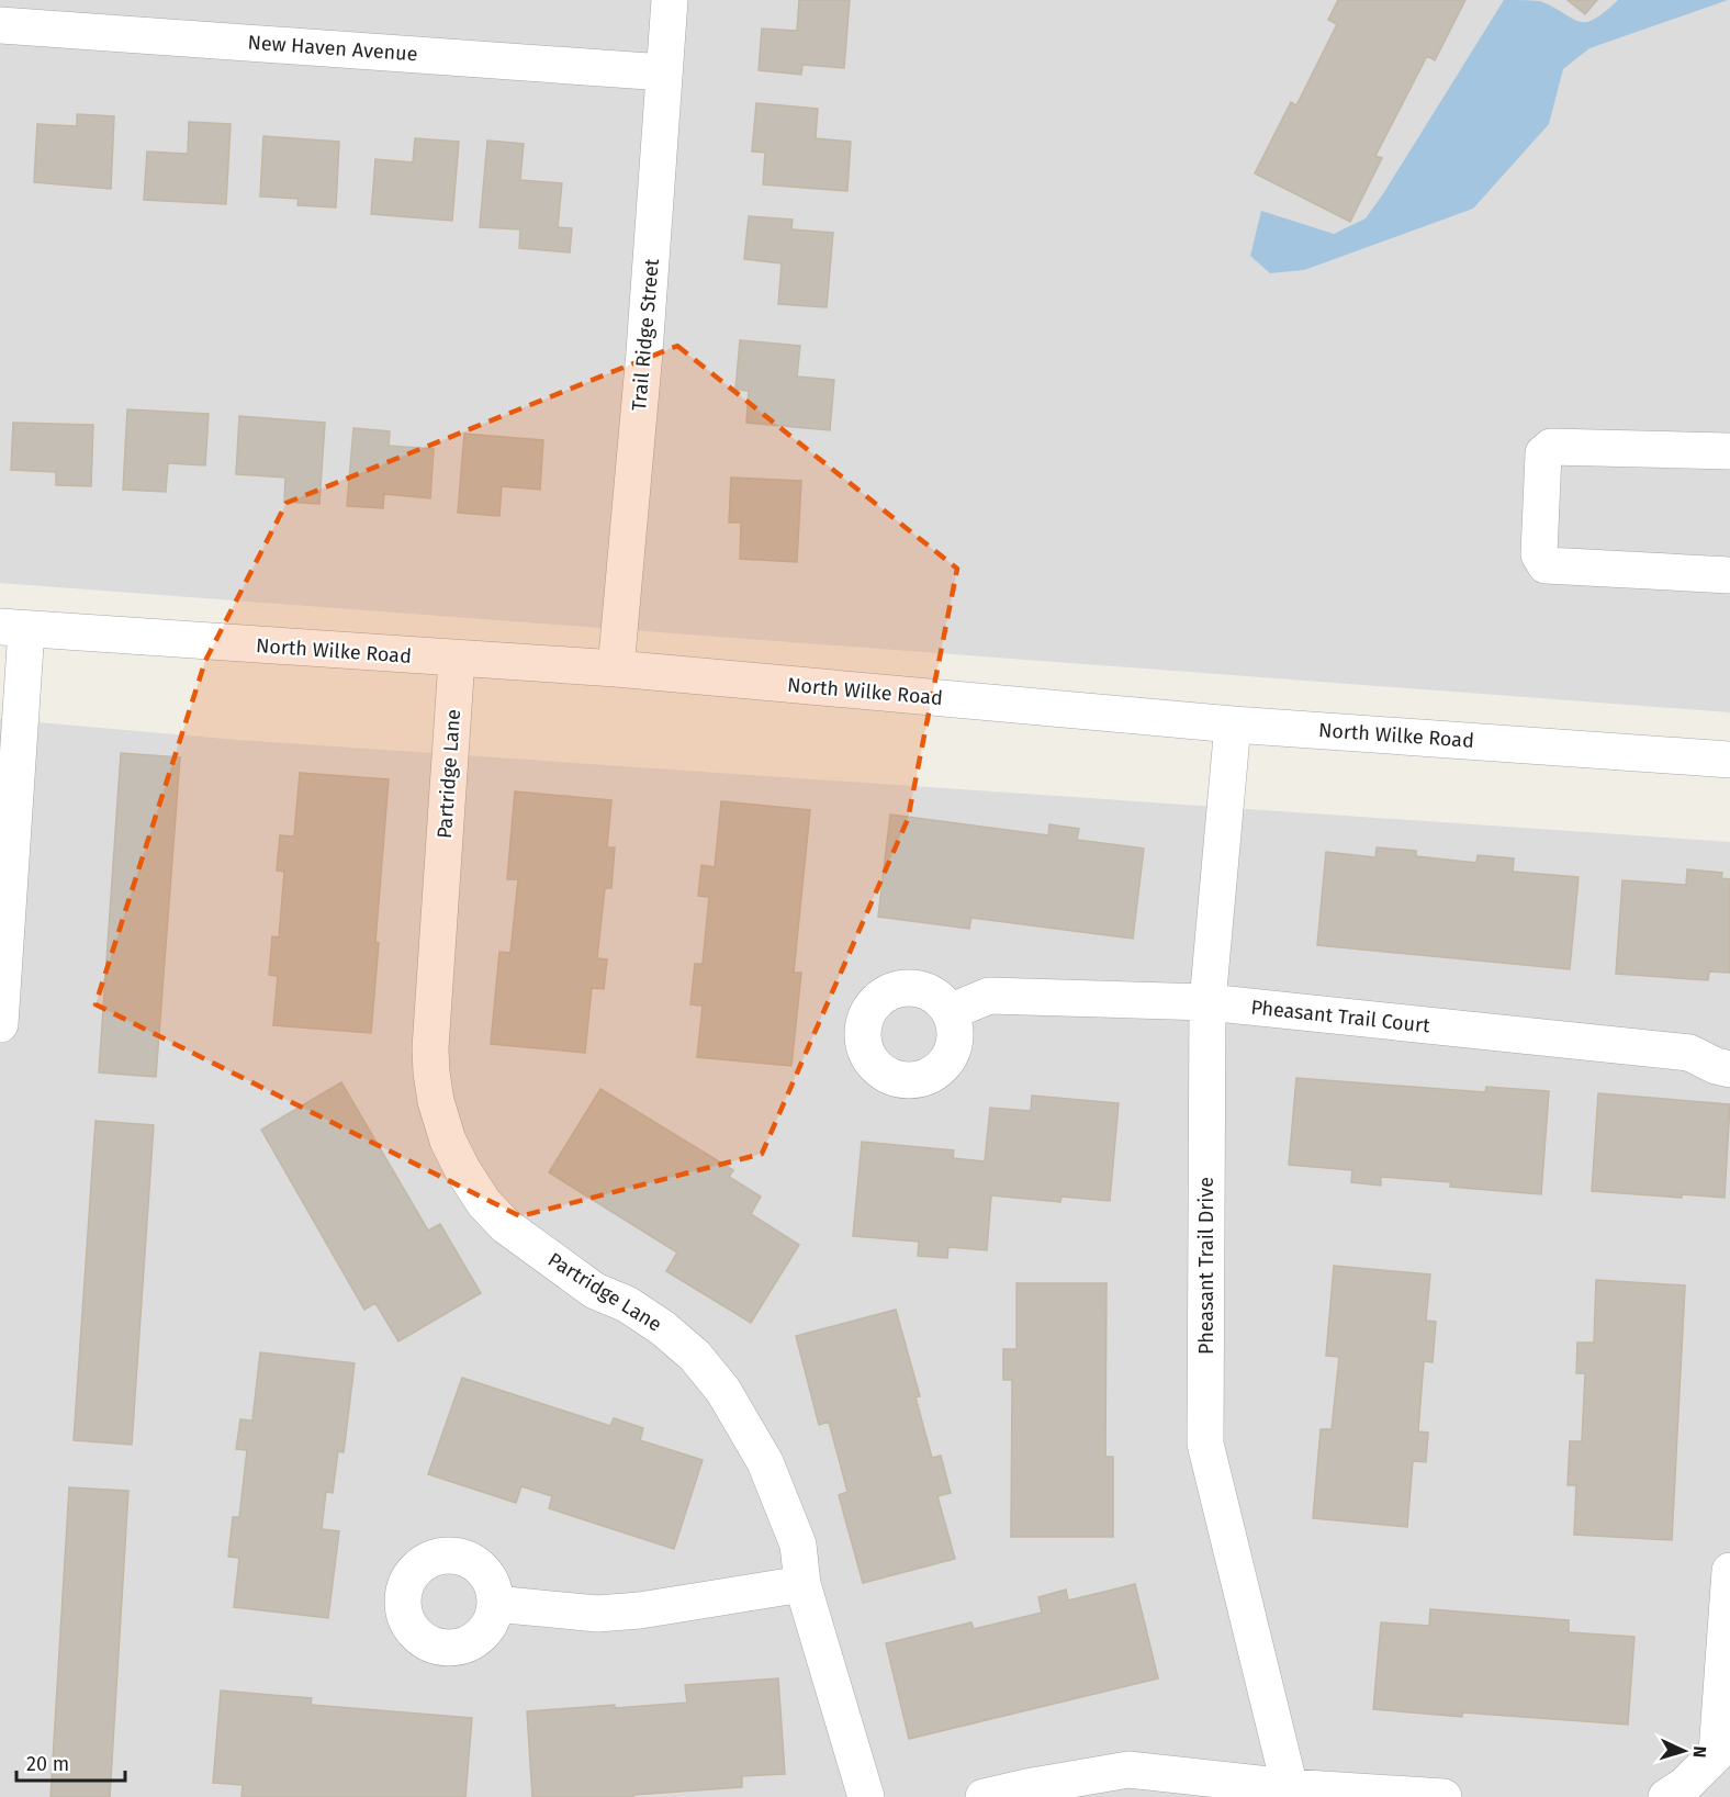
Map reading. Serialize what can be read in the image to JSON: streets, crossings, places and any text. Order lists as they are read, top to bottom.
{
  "streets": {
    "street": [
      "New Haven Avenue",
      "Trail Ridge Street",
      "North Wilke Road",
      "Partridge Lane",
      "Pheasant Trail Court",
      "Pheasant Trail Drive"
    ]
  },
  "crossings": [
    ["New Haven Avenue", "Trail Ridge Street"],
    ["Trail Ridge Street", "North Wilke Road"],
    ["North Wilke Road", "Partridge Lane"],
    ["North Wilke Road", "Pheasant Trail Drive"],
    ["Pheasant Trail Court", "Pheasant Trail Drive"]
  ],
  "scale_bar": "20 m",
  "north": "right"
}
